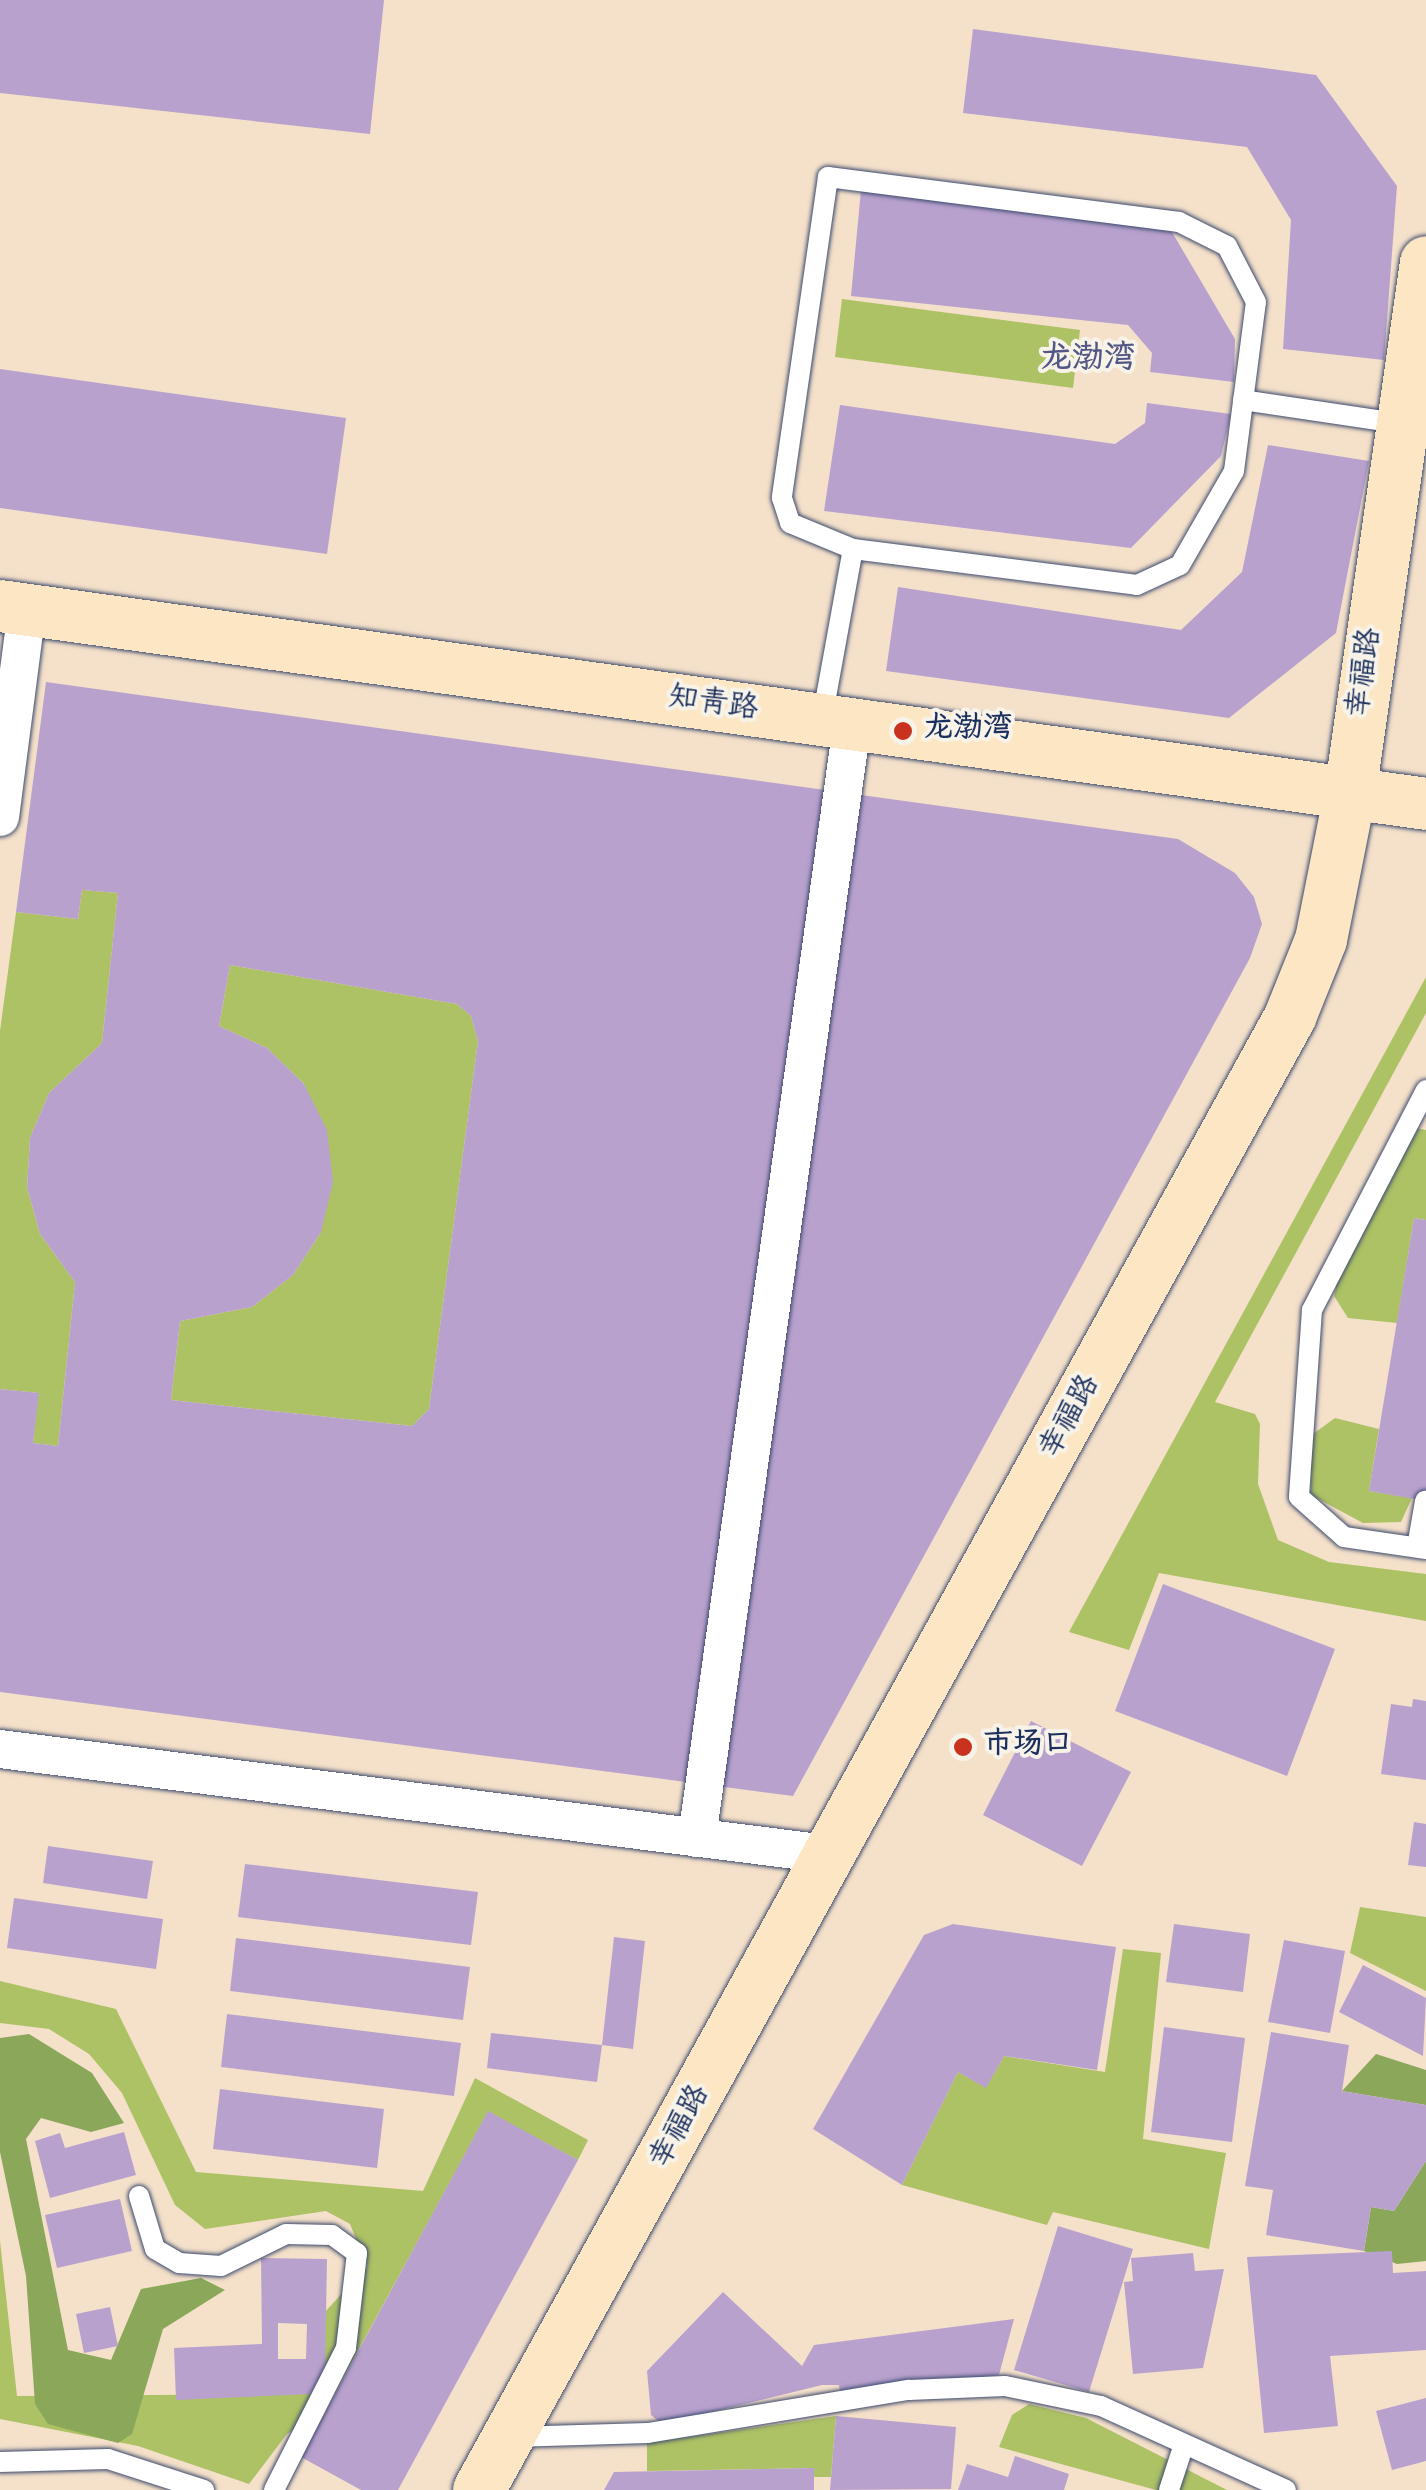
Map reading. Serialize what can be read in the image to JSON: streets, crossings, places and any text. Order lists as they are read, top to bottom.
{
  "streets": {
    "main road": ["幸福路", "知青路"]
  },
  "crossings": [
    ["幸福路", "知青路"]
  ],
  "districts": ["龙渤湾"],
  "places": ["龙渤湾", "市场口"]
}
